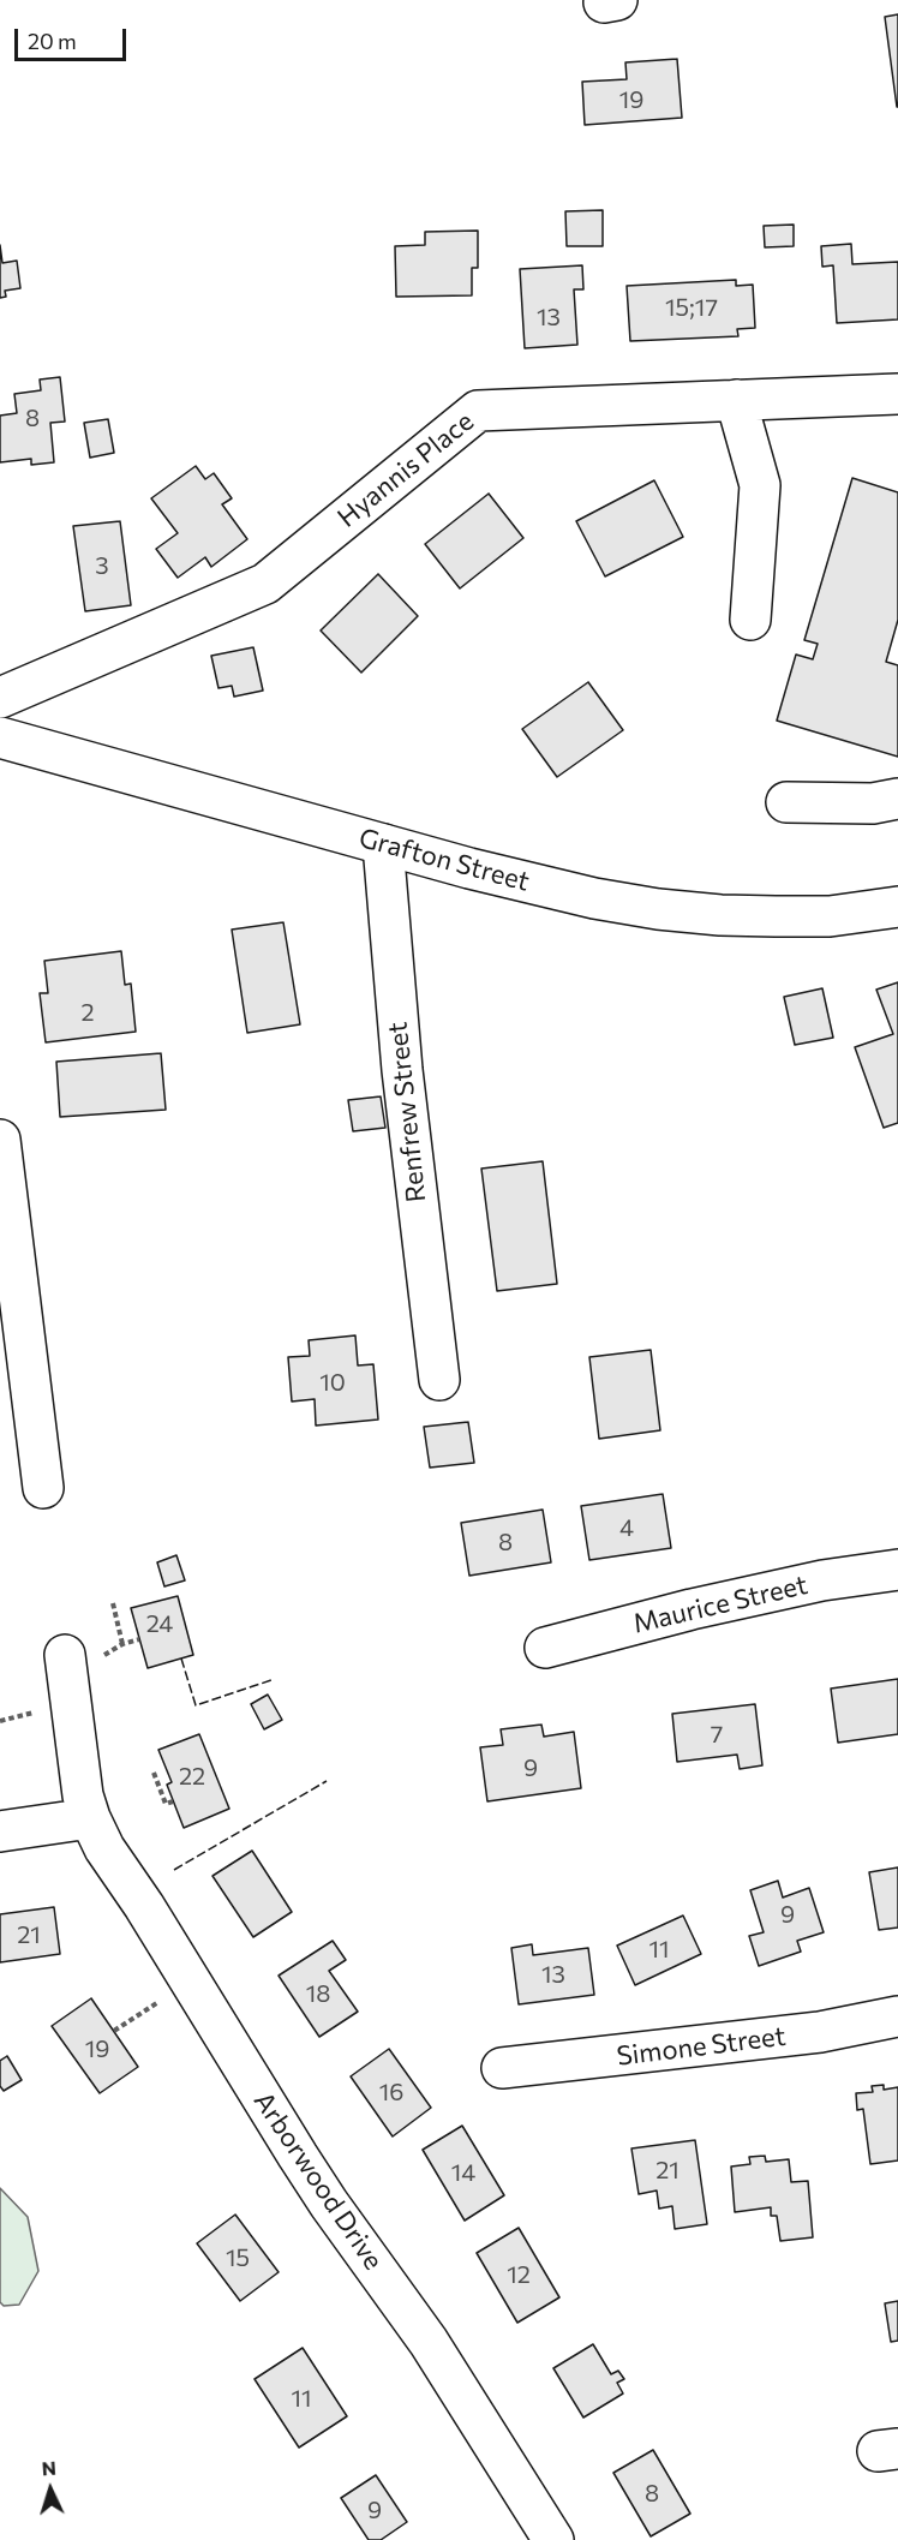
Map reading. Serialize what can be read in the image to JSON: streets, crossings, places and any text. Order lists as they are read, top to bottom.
{
  "streets": {
    "main road": [
      "Hyannis Place",
      "Grafton Street",
      "Renfrew Street",
      "Maurice Street",
      "Simone Street",
      "Arborwood Drive"
    ]
  },
  "crossings": [
    ["Grafton Street", "Renfrew Street"]
  ],
  "house_numbers": [
    "19",
    "15;17",
    "13",
    "8",
    "3",
    "2",
    "10",
    "4",
    "8",
    "24",
    "7",
    "9",
    "22",
    "9",
    "21",
    "11",
    "13",
    "18",
    "19",
    "16",
    "21",
    "14",
    "15",
    "12",
    "11",
    "8",
    "9"
  ],
  "scale_bar": "20 m",
  "north": "top"
}
